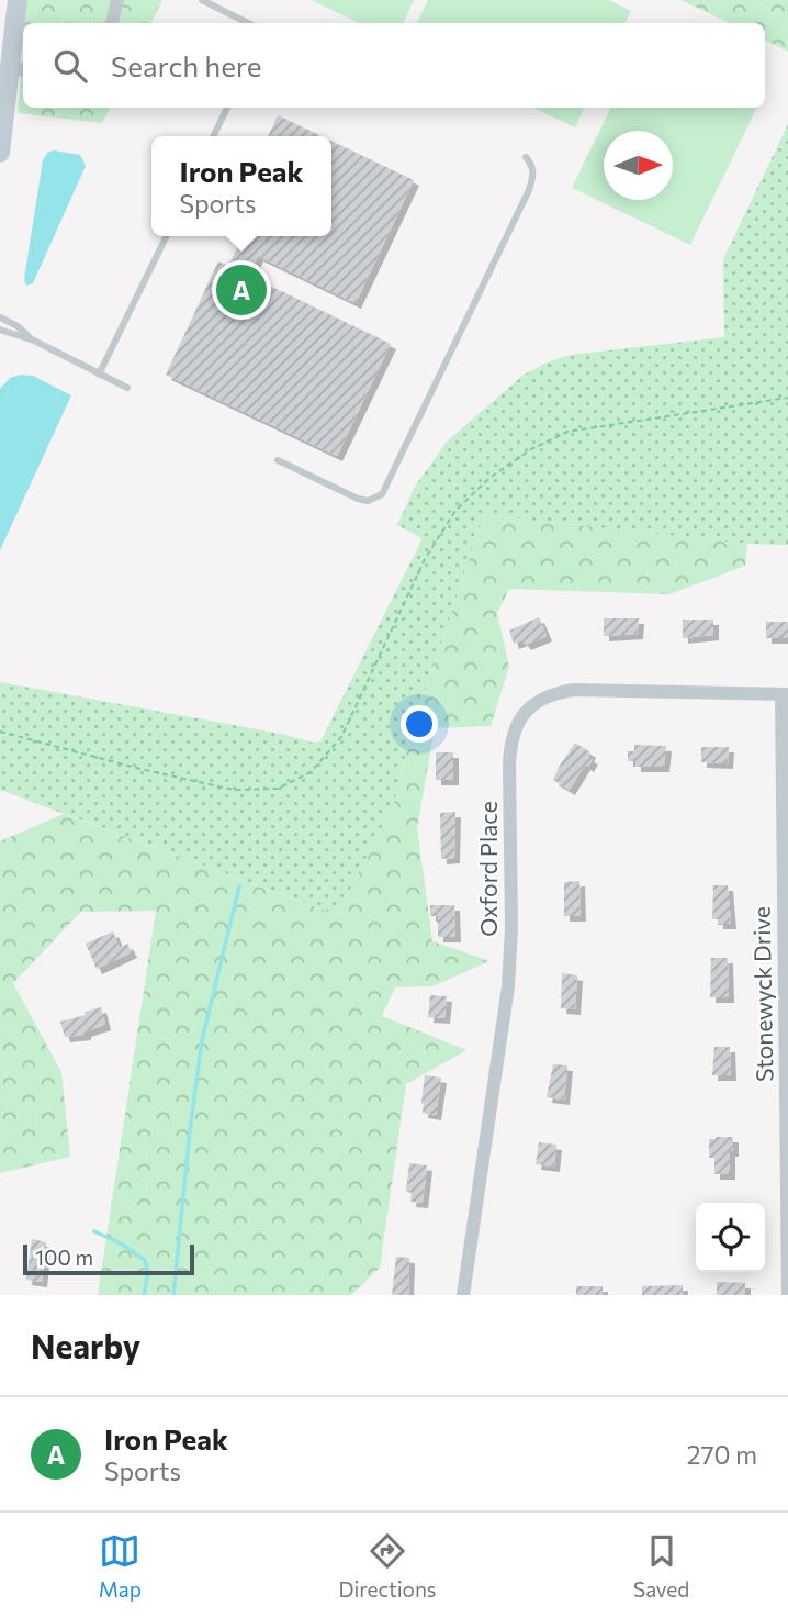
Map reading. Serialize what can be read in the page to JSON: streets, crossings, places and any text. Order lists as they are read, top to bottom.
{
  "streets": {
    "street": ["Oxford Place", "Stonewyck Drive"]
  },
  "crossings": [
    ["Oxford Place", "Stonewyck Drive"]
  ],
  "scale_bar": "100 m",
  "north": "right",
  "page": {
    "search": "Search here",
    "popup": ["Iron Peak", "Sports"],
    "pins": "A",
    "scale": "100 m",
    "heading": "Nearby",
    "list": [
      {
        "mark": "A",
        "name": "Iron Peak",
        "note": "Sports",
        "value": "270 m"
      }
    ],
    "nav": ["Map", "Directions", "Saved"]
  }
}
